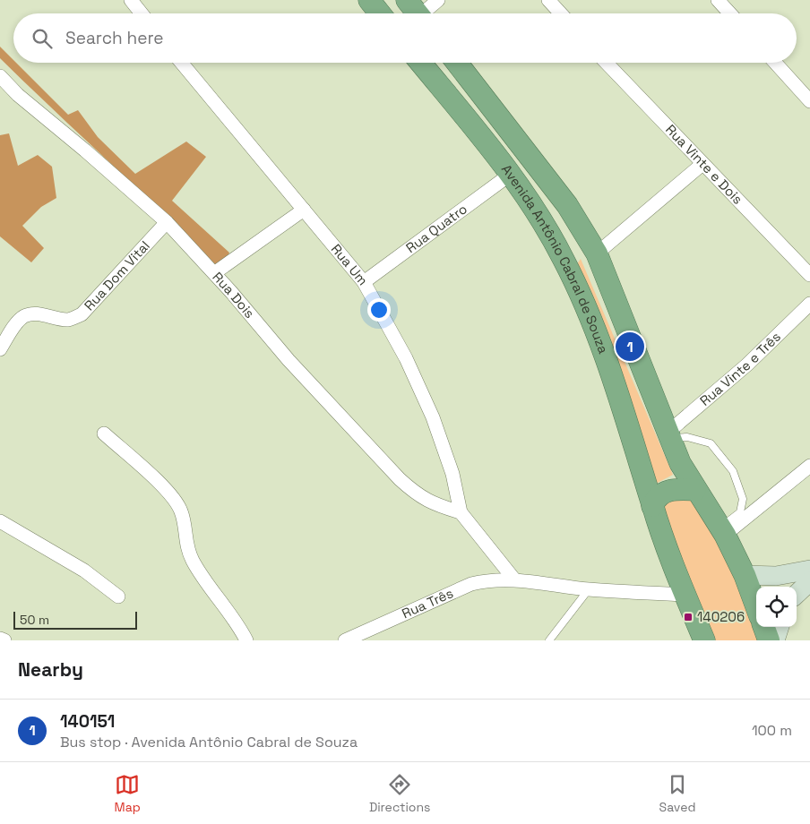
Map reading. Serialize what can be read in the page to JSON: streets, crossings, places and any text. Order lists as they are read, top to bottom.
{
  "streets": {
    "highway": ["Avenida Antônio Cabral de Souza"],
    "street": [
      "Rua Vinte e Dois",
      "Rua Quatro",
      "Rua Um",
      "Rua Dom Vital",
      "Rua Dois",
      "Rua Vinte e Três",
      "Rua Três"
    ]
  },
  "crossings": [
    ["Rua Quatro", "Avenida Antônio Cabral de Souza"],
    ["Rua Quatro", "Rua Um"],
    ["Avenida Antônio Cabral de Souza", "Rua Três"],
    ["Rua Um", "Rua Dois"],
    ["Rua Dom Vital", "Rua Dois"]
  ],
  "places": {
    "transit": ["140206"]
  },
  "scale_bar": "50 m",
  "page": {
    "search": "Search here",
    "pins": "1",
    "scale": "50 m",
    "heading": "Nearby",
    "list": [
      {
        "mark": "1",
        "name": "140151",
        "note": "Bus stop · Avenida Antônio Cabral de Souza",
        "value": "100 m"
      }
    ],
    "nav": ["Map", "Directions", "Saved"]
  }
}
